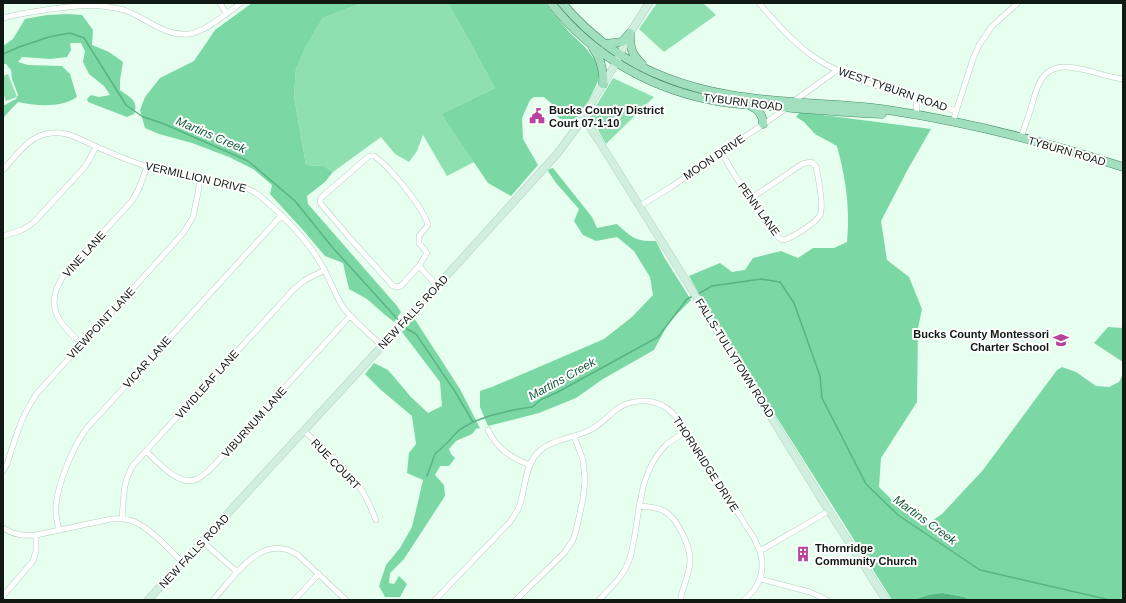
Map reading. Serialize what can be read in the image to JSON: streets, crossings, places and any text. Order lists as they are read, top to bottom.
{
  "streets": {
    "main road": ["TYBURN ROAD", "NEW FALLS ROAD", "FALLS-TULLYTOWN ROAD"],
    "street": [
      "WEST TYBURN ROAD",
      "MOON DRIVE",
      "VERMILLION DRIVE",
      "PENN LANE",
      "VINE LANE",
      "VIEWPOINT LANE",
      "VICAR LANE",
      "VIVIDLEAF LANE",
      "VIBURNUM LANE",
      "RUE COURT",
      "THORNRIDGE DRIVE"
    ]
  },
  "crossings": [
    ["WEST TYBURN ROAD", "MOON DRIVE"],
    ["TYBURN ROAD", "MOON DRIVE"],
    ["TYBURN ROAD", "NEW FALLS ROAD"],
    ["MOON DRIVE", "PENN LANE"],
    ["MOON DRIVE", "FALLS-TULLYTOWN ROAD"],
    ["VERMILLION DRIVE", "VINE LANE"],
    ["VERMILLION DRIVE", "NEW FALLS ROAD"],
    ["VERMILLION DRIVE", "VIEWPOINT LANE"],
    ["VERMILLION DRIVE", "VICAR LANE"],
    ["VERMILLION DRIVE", "VIVIDLEAF LANE"],
    ["VERMILLION DRIVE", "VIBURNUM LANE"],
    ["VINE LANE", "VIEWPOINT LANE"],
    ["NEW FALLS ROAD", "FALLS-TULLYTOWN ROAD"],
    ["NEW FALLS ROAD", "RUE COURT"],
    ["VIVIDLEAF LANE", "VIBURNUM LANE"]
  ],
  "water": ["Martins Creek"],
  "places": {
    "public building": ["Bucks County District Court 07-1-10"],
    "school or university": ["Bucks County Montessori Charter School"],
    "building": ["Thornridge Community Church"]
  }
}
